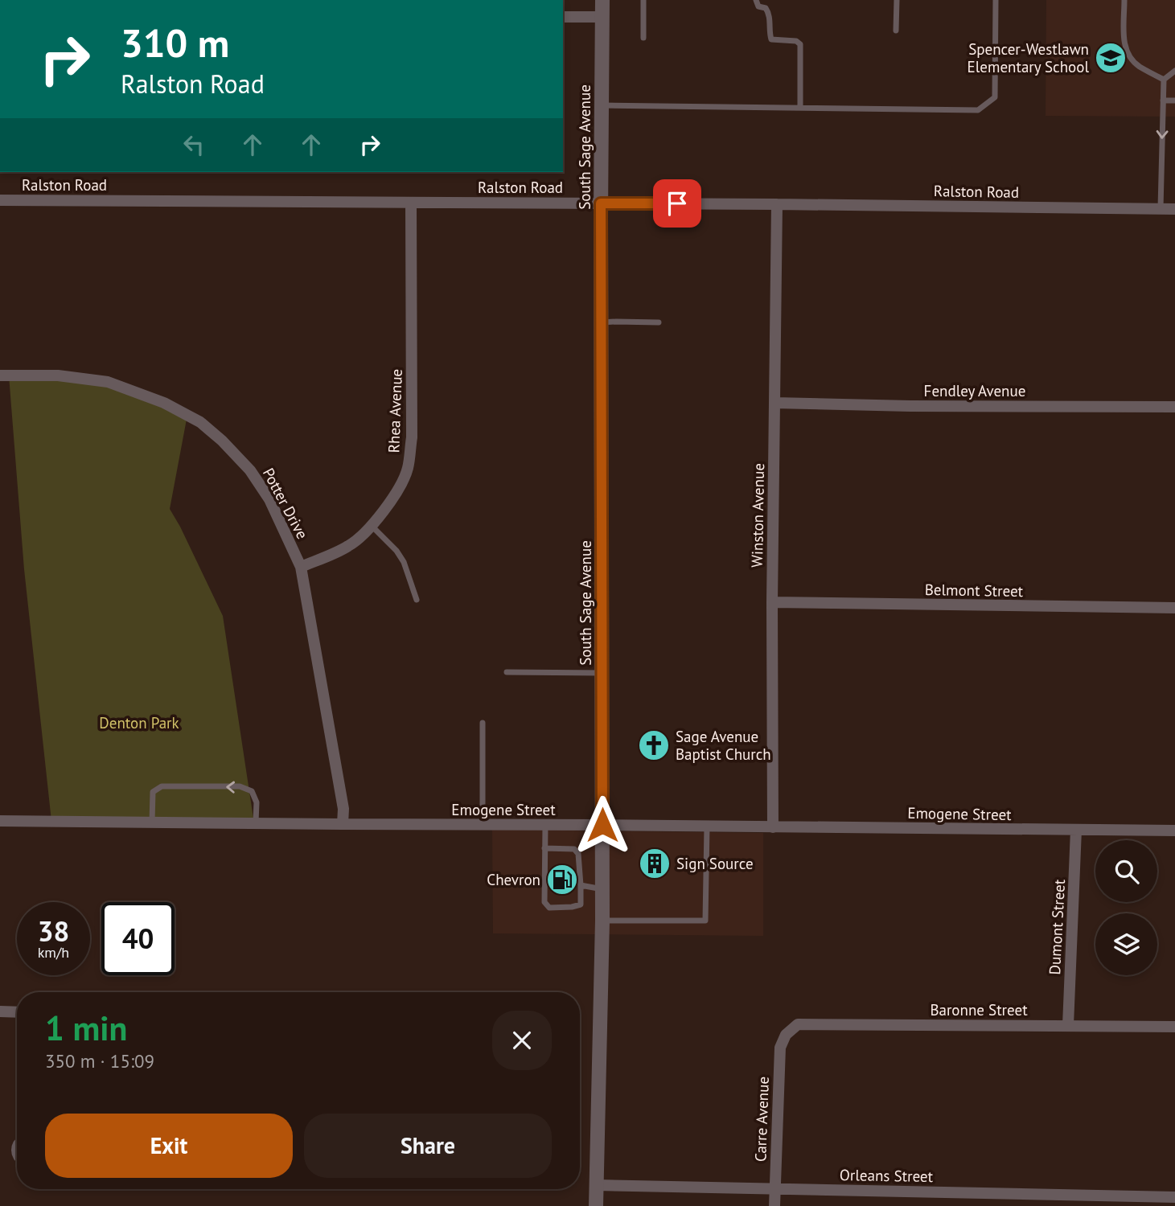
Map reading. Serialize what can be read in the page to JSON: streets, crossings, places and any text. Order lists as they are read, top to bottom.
{
  "streets": {
    "street": [
      "South Sage Avenue",
      "Ralston Road",
      "Fendley Avenue",
      "Rhea Avenue",
      "Potter Drive",
      "Winston Avenue",
      "Belmont Street",
      "Emogene Street",
      "Dumont Street",
      "Baronne Street",
      "Carre Avenue",
      "Orleans Street"
    ]
  },
  "crossings": [
    ["South Sage Avenue", "Ralston Road"],
    ["South Sage Avenue", "Emogene Street"],
    ["South Sage Avenue", "Orleans Street"],
    ["Ralston Road", "Rhea Avenue"],
    ["Ralston Road", "Winston Avenue"],
    ["Fendley Avenue", "Winston Avenue"],
    ["Rhea Avenue", "Potter Drive"],
    ["Potter Drive", "Emogene Street"],
    ["Winston Avenue", "Belmont Street"],
    ["Winston Avenue", "Emogene Street"],
    ["Emogene Street", "Dumont Street"],
    ["Dumont Street", "Baronne Street"],
    ["Baronne Street", "Carre Avenue"],
    ["Carre Avenue", "Orleans Street"]
  ],
  "parks": ["Denton Park"],
  "places": {
    "school or university": ["Spencer-Westlawn Elementary School"],
    "church": ["Sage Avenue Baptist Church"],
    "building": ["Sign Source"],
    "fuel station": ["Chevron"]
  },
  "page": {
    "turn": ["310 m", "Ralston Road"],
    "speed": "38 km/h",
    "limit": "40",
    "heading": ["1 min", "350 m · 15:09"],
    "buttons": ["Exit", "Share"]
  }
}
